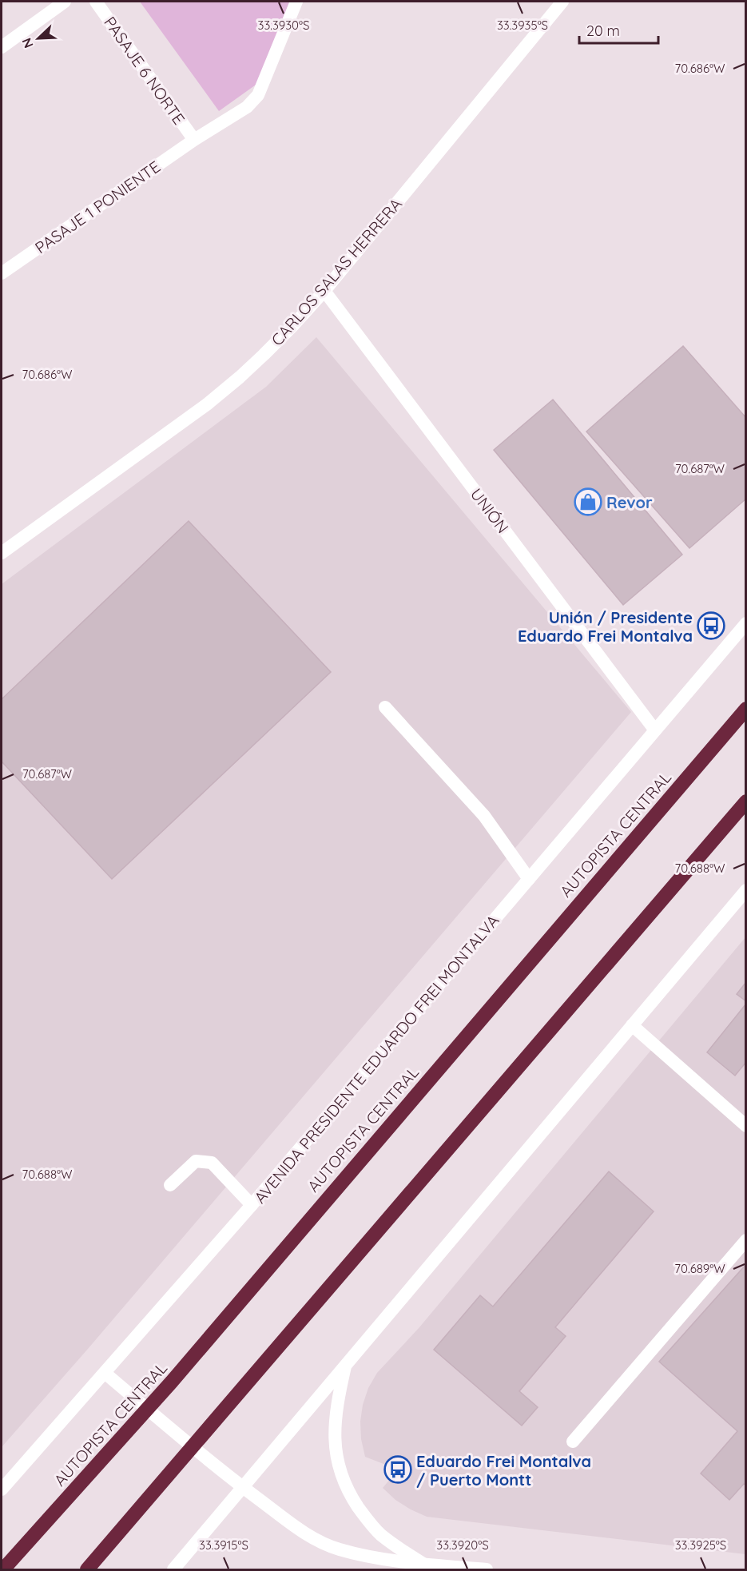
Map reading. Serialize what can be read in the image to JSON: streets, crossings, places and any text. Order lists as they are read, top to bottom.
{
  "streets": {
    "highway": ["AUTOPISTA CENTRAL"],
    "street": [
      "PASAJE 6 NORTE",
      "PASAJE 1 PONIENTE",
      "CARLOS SALAS HERRERA",
      "UNIÓN",
      "AVENIDA PRESIDENTE EDUARDO FREI MONTALVA"
    ]
  },
  "crossings": [
    ["PASAJE 6 NORTE", "PASAJE 1 PONIENTE"],
    ["CARLOS SALAS HERRERA", "UNIÓN"],
    ["UNIÓN", "AVENIDA PRESIDENTE EDUARDO FREI MONTALVA"]
  ],
  "places": {
    "shop": ["Revor"],
    "bus stop": ["Unión / Presidente Eduardo Frei Montalva", "Eduardo Frei Montalva / Puerto Montt"]
  },
  "scale_bar": "20 m",
  "north": "bottom left",
  "coordinates": [
    "33.3930°S",
    "33.3935°S",
    "70.686°W",
    "70.687°W",
    "70.688°W",
    "70.689°W",
    "33.3915°S",
    "33.3920°S",
    "33.3925°S"
  ]
}
